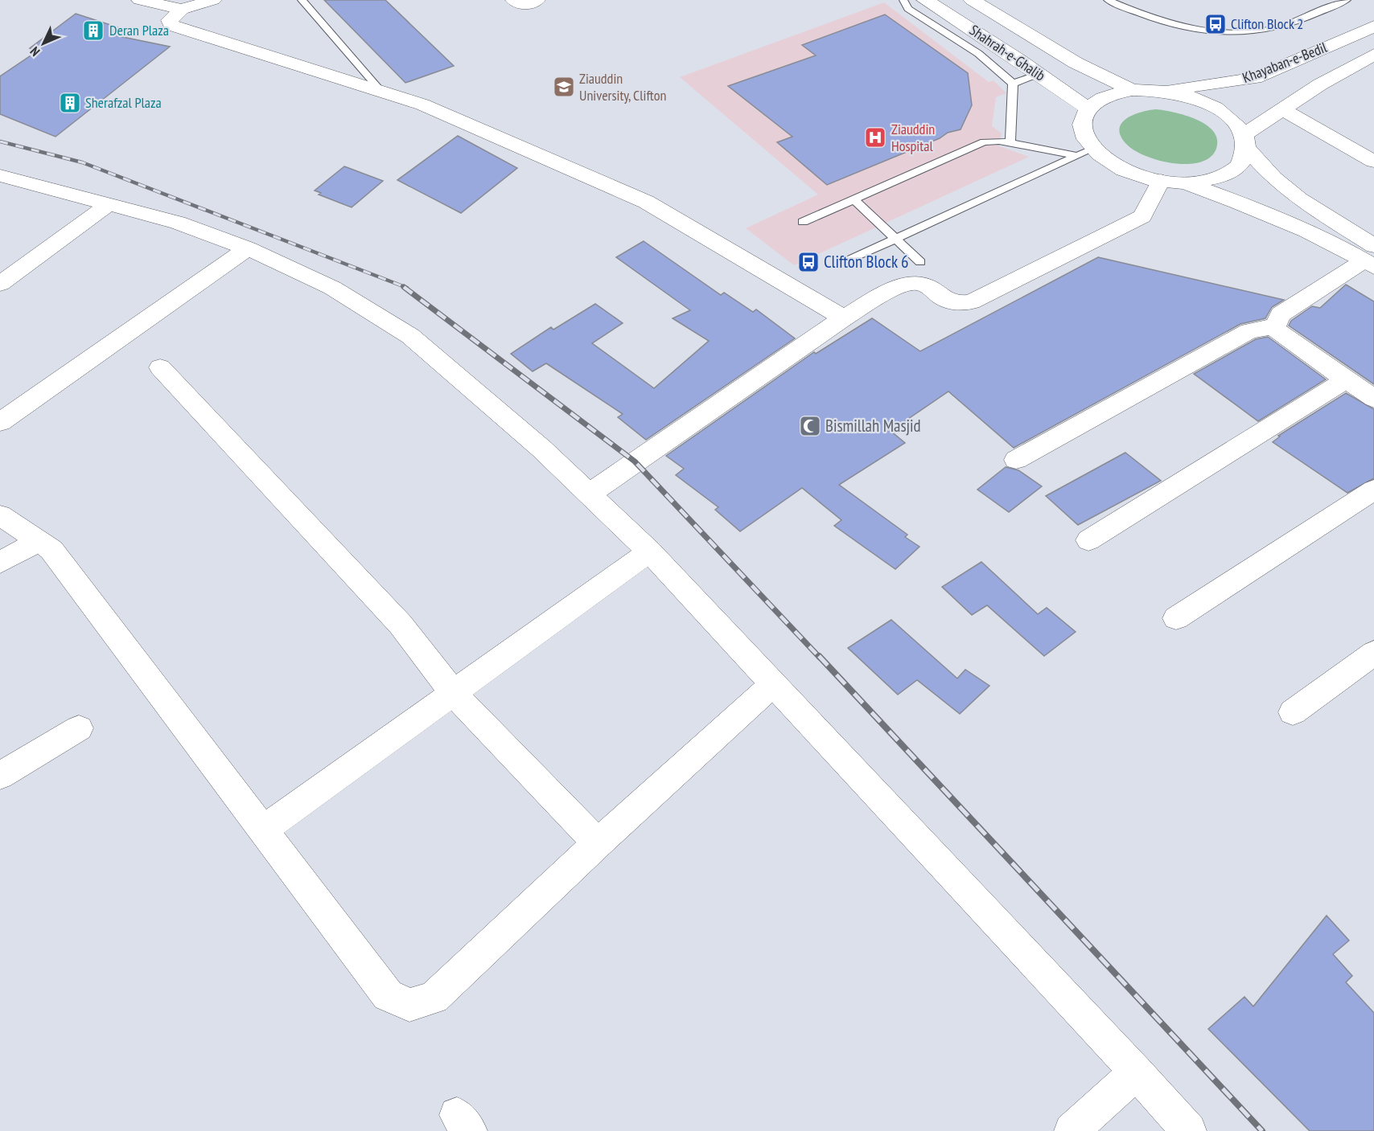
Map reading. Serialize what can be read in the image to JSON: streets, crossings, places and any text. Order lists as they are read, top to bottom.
{
  "streets": {
    "street": ["Shahrah-e-Ghalib", "Khayaban-e-Bedil"]
  },
  "places": {
    "bus stop": ["Clifton Block 2", "Clifton Block 6"],
    "building": ["Deran Plaza", "Sherafzal Plaza"],
    "school or university": ["Ziauddin University, Clifton"],
    "hospital": ["Ziauddin Hospital"],
    "mosque": ["Bismillah Masjid"]
  },
  "north": "bottom left"
}
